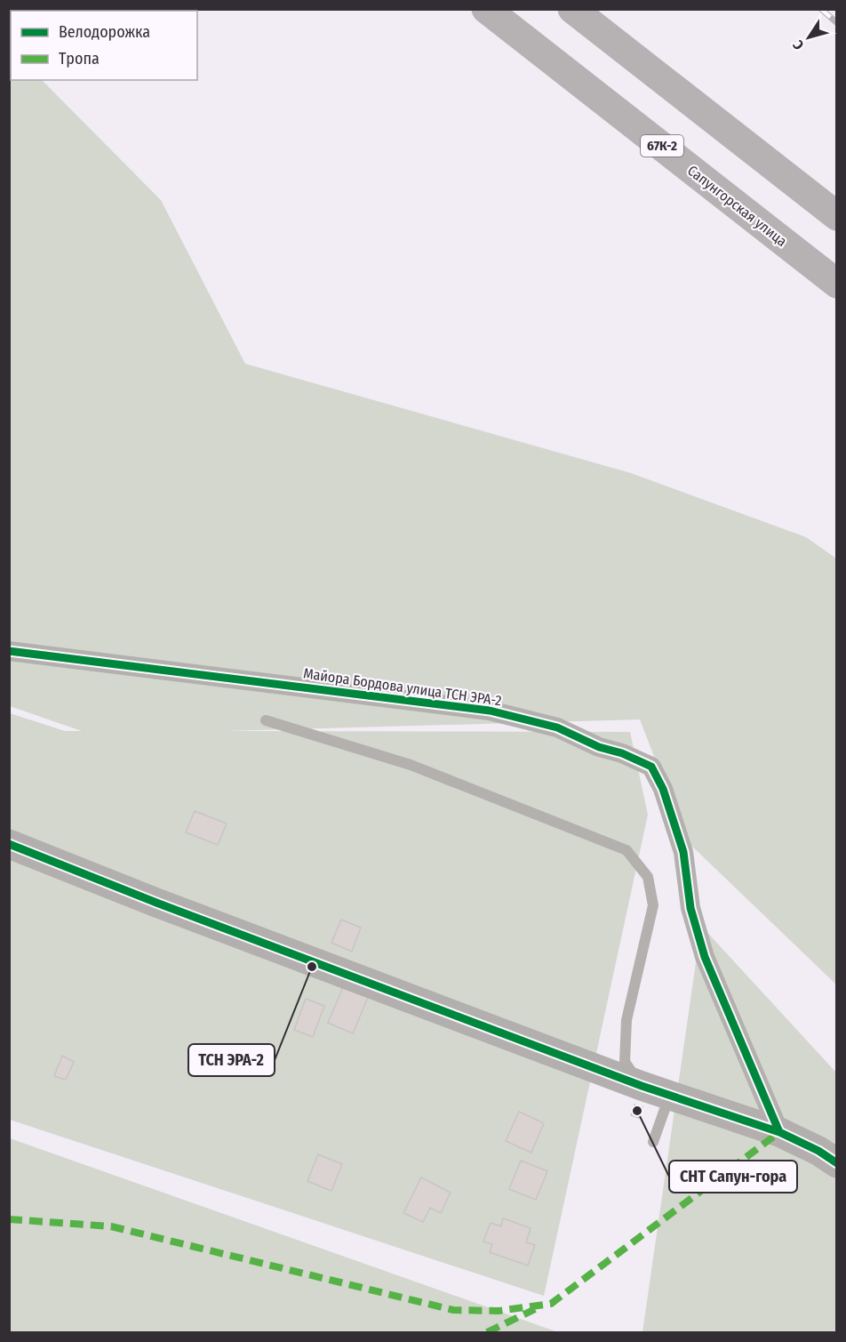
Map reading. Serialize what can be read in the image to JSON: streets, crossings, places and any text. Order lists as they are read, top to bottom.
{
  "streets": {
    "main road": ["67К-2", "Сапунгорская улица"],
    "street": ["Майора Бордова улица ТСН ЭРА-2"]
  },
  "places": ["ТСН ЭРА-2", "СНТ Сапун-гора"],
  "legend": ["Велодорожка", "Тропа"],
  "north": "bottom left"
}
